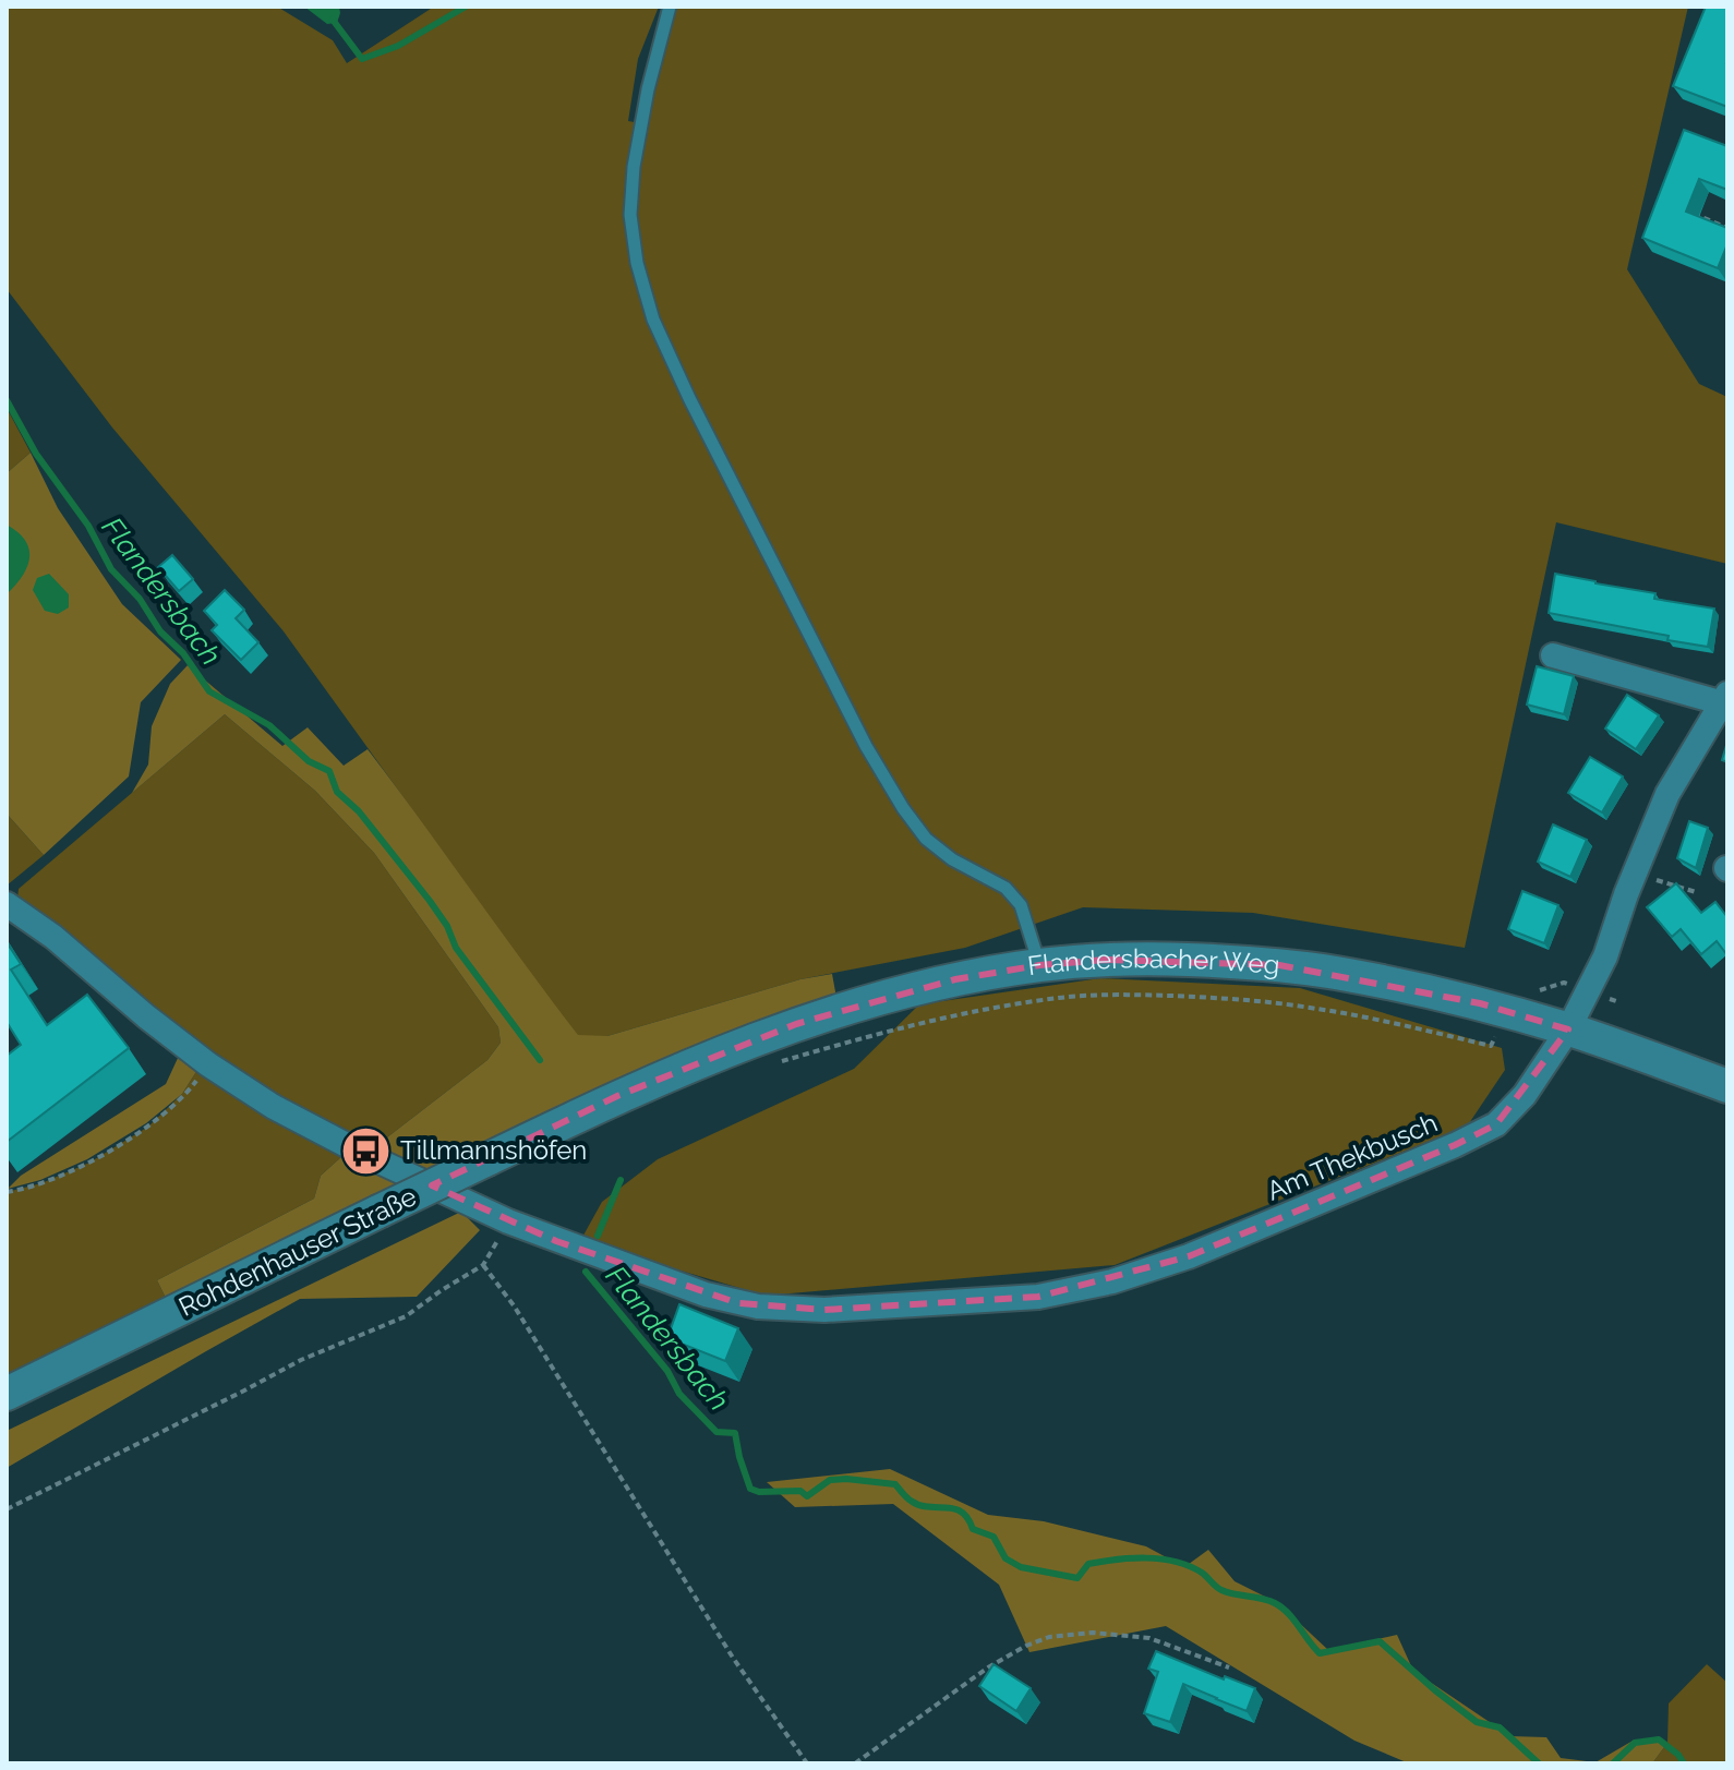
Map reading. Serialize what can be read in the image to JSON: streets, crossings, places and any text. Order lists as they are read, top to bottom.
{
  "streets": {
    "main road": ["Flandersbacher Weg", "Rohdenhauser Straße"],
    "street": ["Am Thekbusch"]
  },
  "crossings": [
    ["Flandersbacher Weg", "Am Thekbusch"],
    ["Flandersbacher Weg", "Rohdenhauser Straße"]
  ],
  "water": ["Flandersbach"],
  "places": {
    "bus stop": ["Tillmannshöfen"]
  }
}
